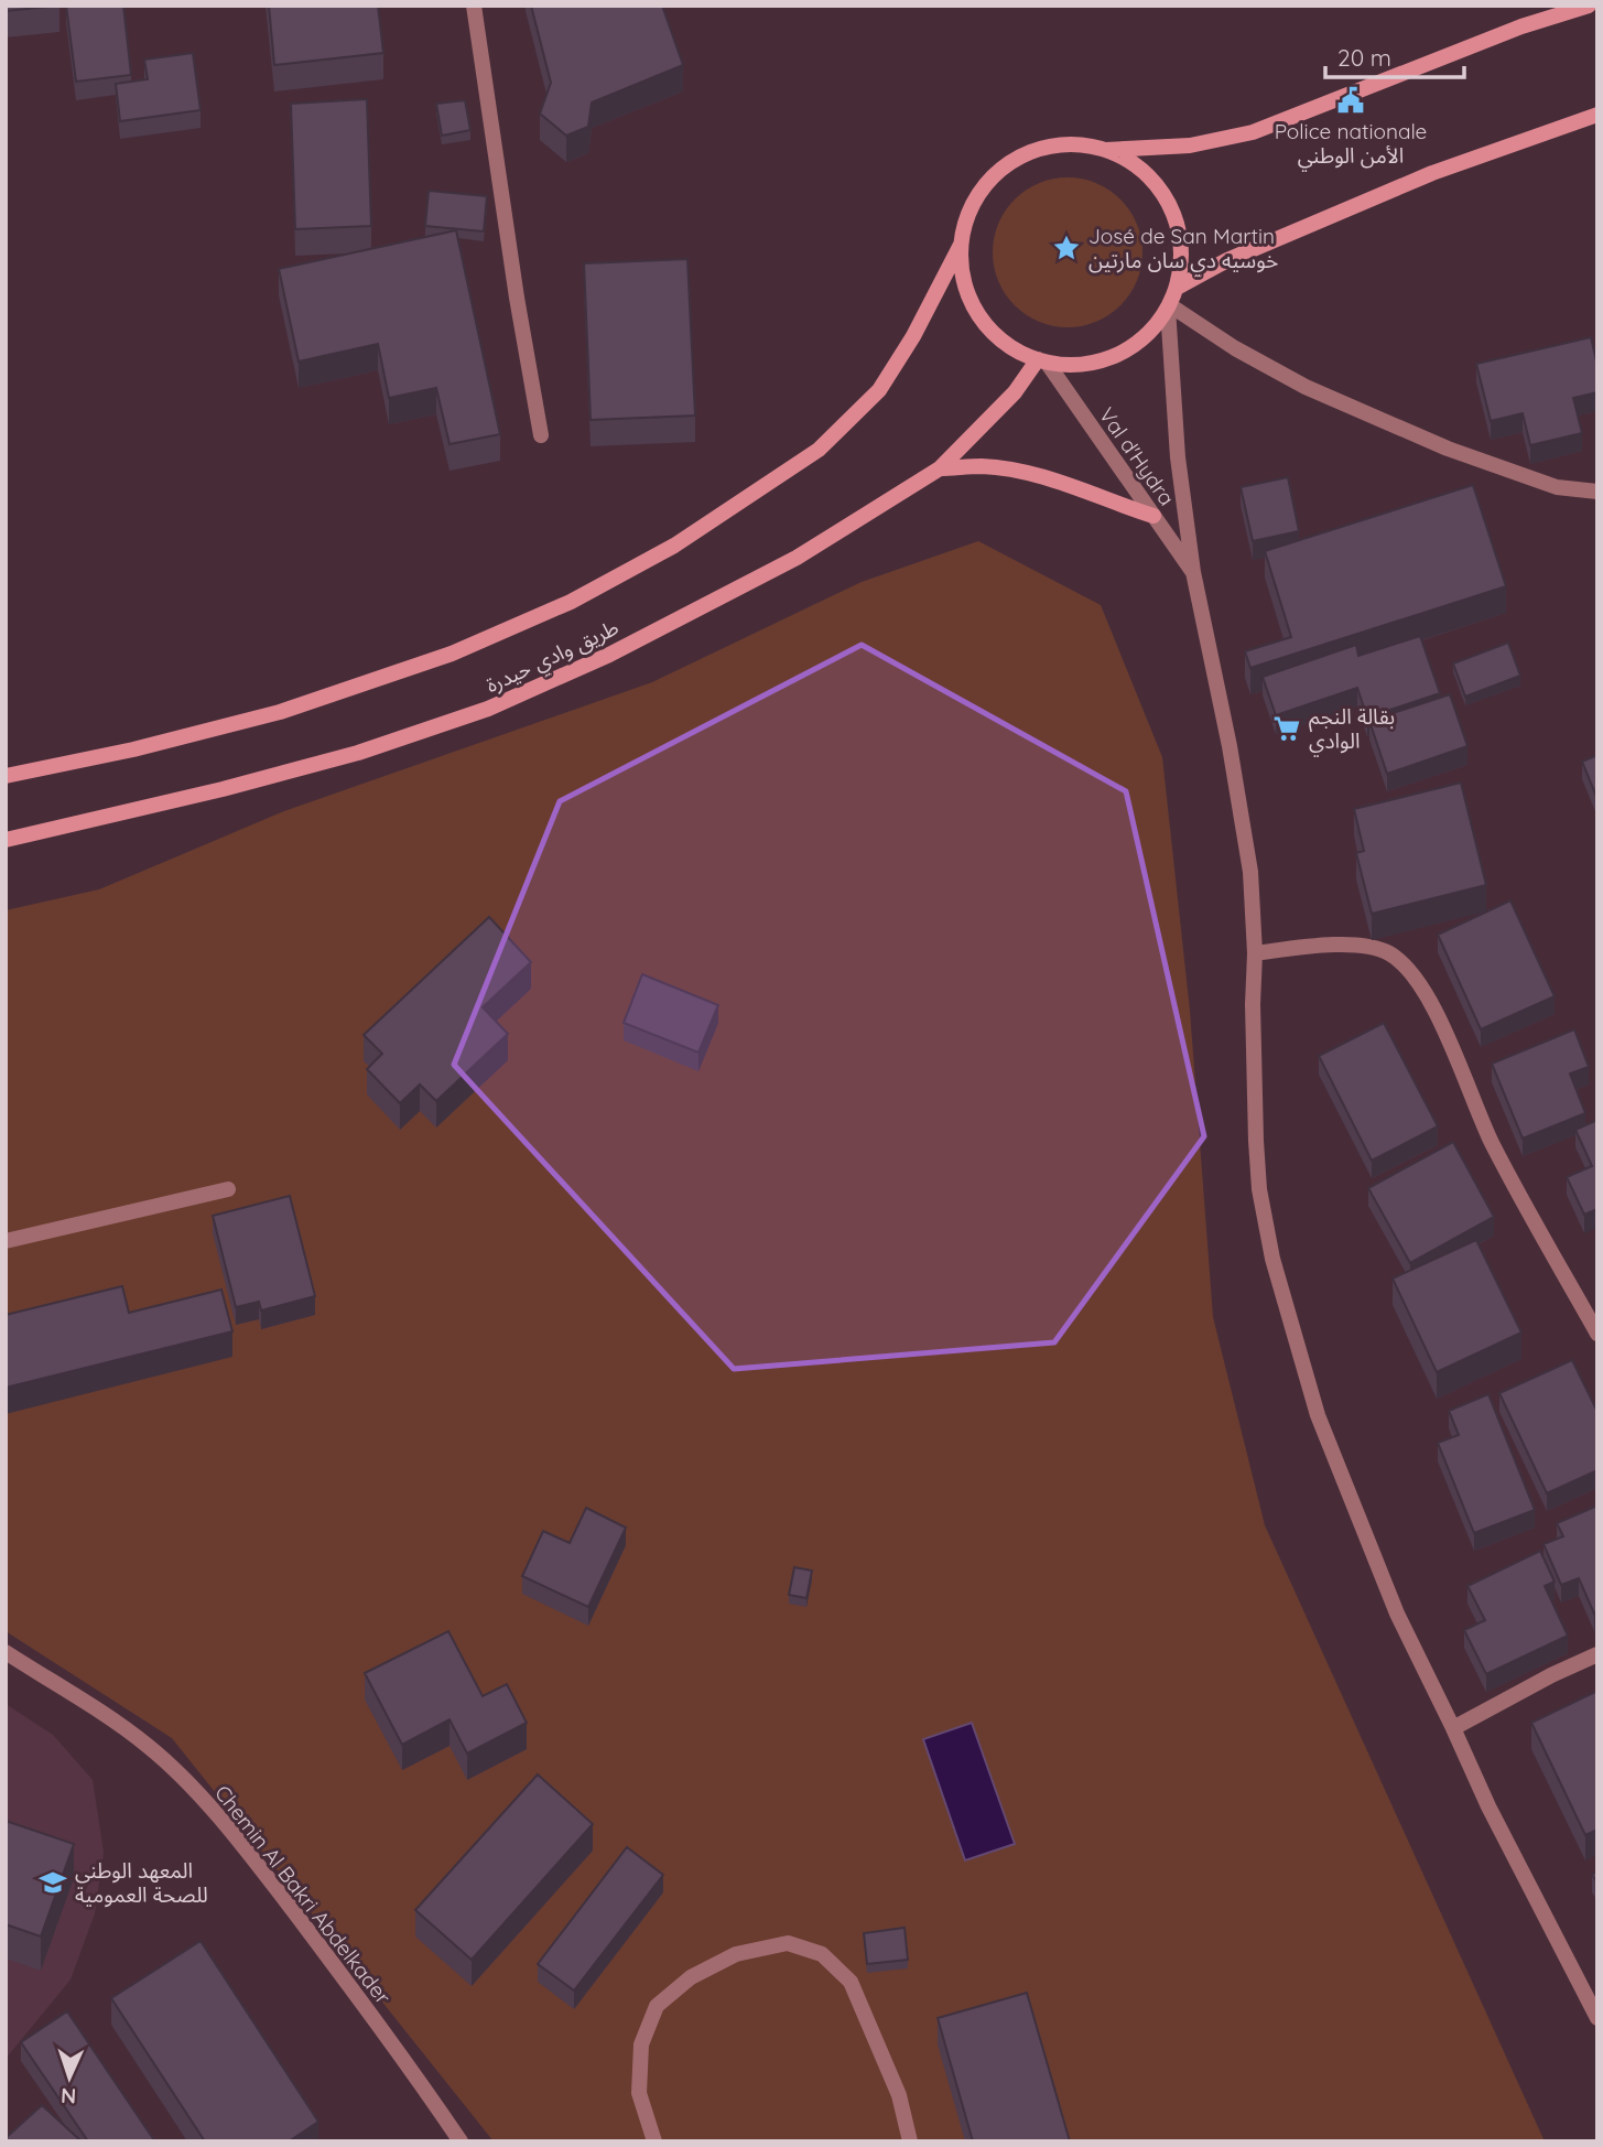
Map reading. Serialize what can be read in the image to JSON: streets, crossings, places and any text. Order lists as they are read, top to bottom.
{
  "streets": {
    "main road": ["طريق وادي حيدرة"],
    "street": ["Val d'Hydra", "Chemin Al Bakri Abdelkader"]
  },
  "crossings": [
    ["Val d'Hydra", "طريق وادي حيدرة"]
  ],
  "places": {
    "public building": ["Police nationale الأمن الوطني"],
    "place": ["José de San Martin خوسيه دي سان مارتين"],
    "supermarket": ["بقالة النجم الوادي"],
    "school or university": ["المعهد الوطني للصحة العمومية"]
  },
  "scale_bar": "20 m",
  "north": "bottom"
}
